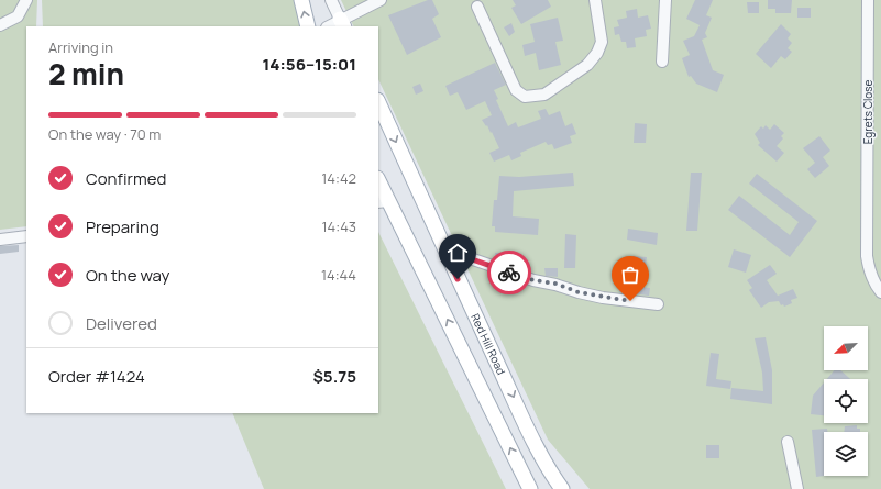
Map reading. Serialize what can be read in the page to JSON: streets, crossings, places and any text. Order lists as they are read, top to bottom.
{
  "streets": {
    "main road": ["Red Hill Road"],
    "street": ["Egrets Close"]
  },
  "north": "bottom left",
  "page": {
    "heading": ["2 min", "Arriving in", "14:56–15:01"],
    "panel": ["Order #1424", "$5.75"],
    "bar": "On the way · 70 m",
    "list": [
      ["Confirmed", "14:42"],
      ["Preparing", "14:43"],
      ["On the way", "14:44"],
      "Delivered"
    ]
  }
}
